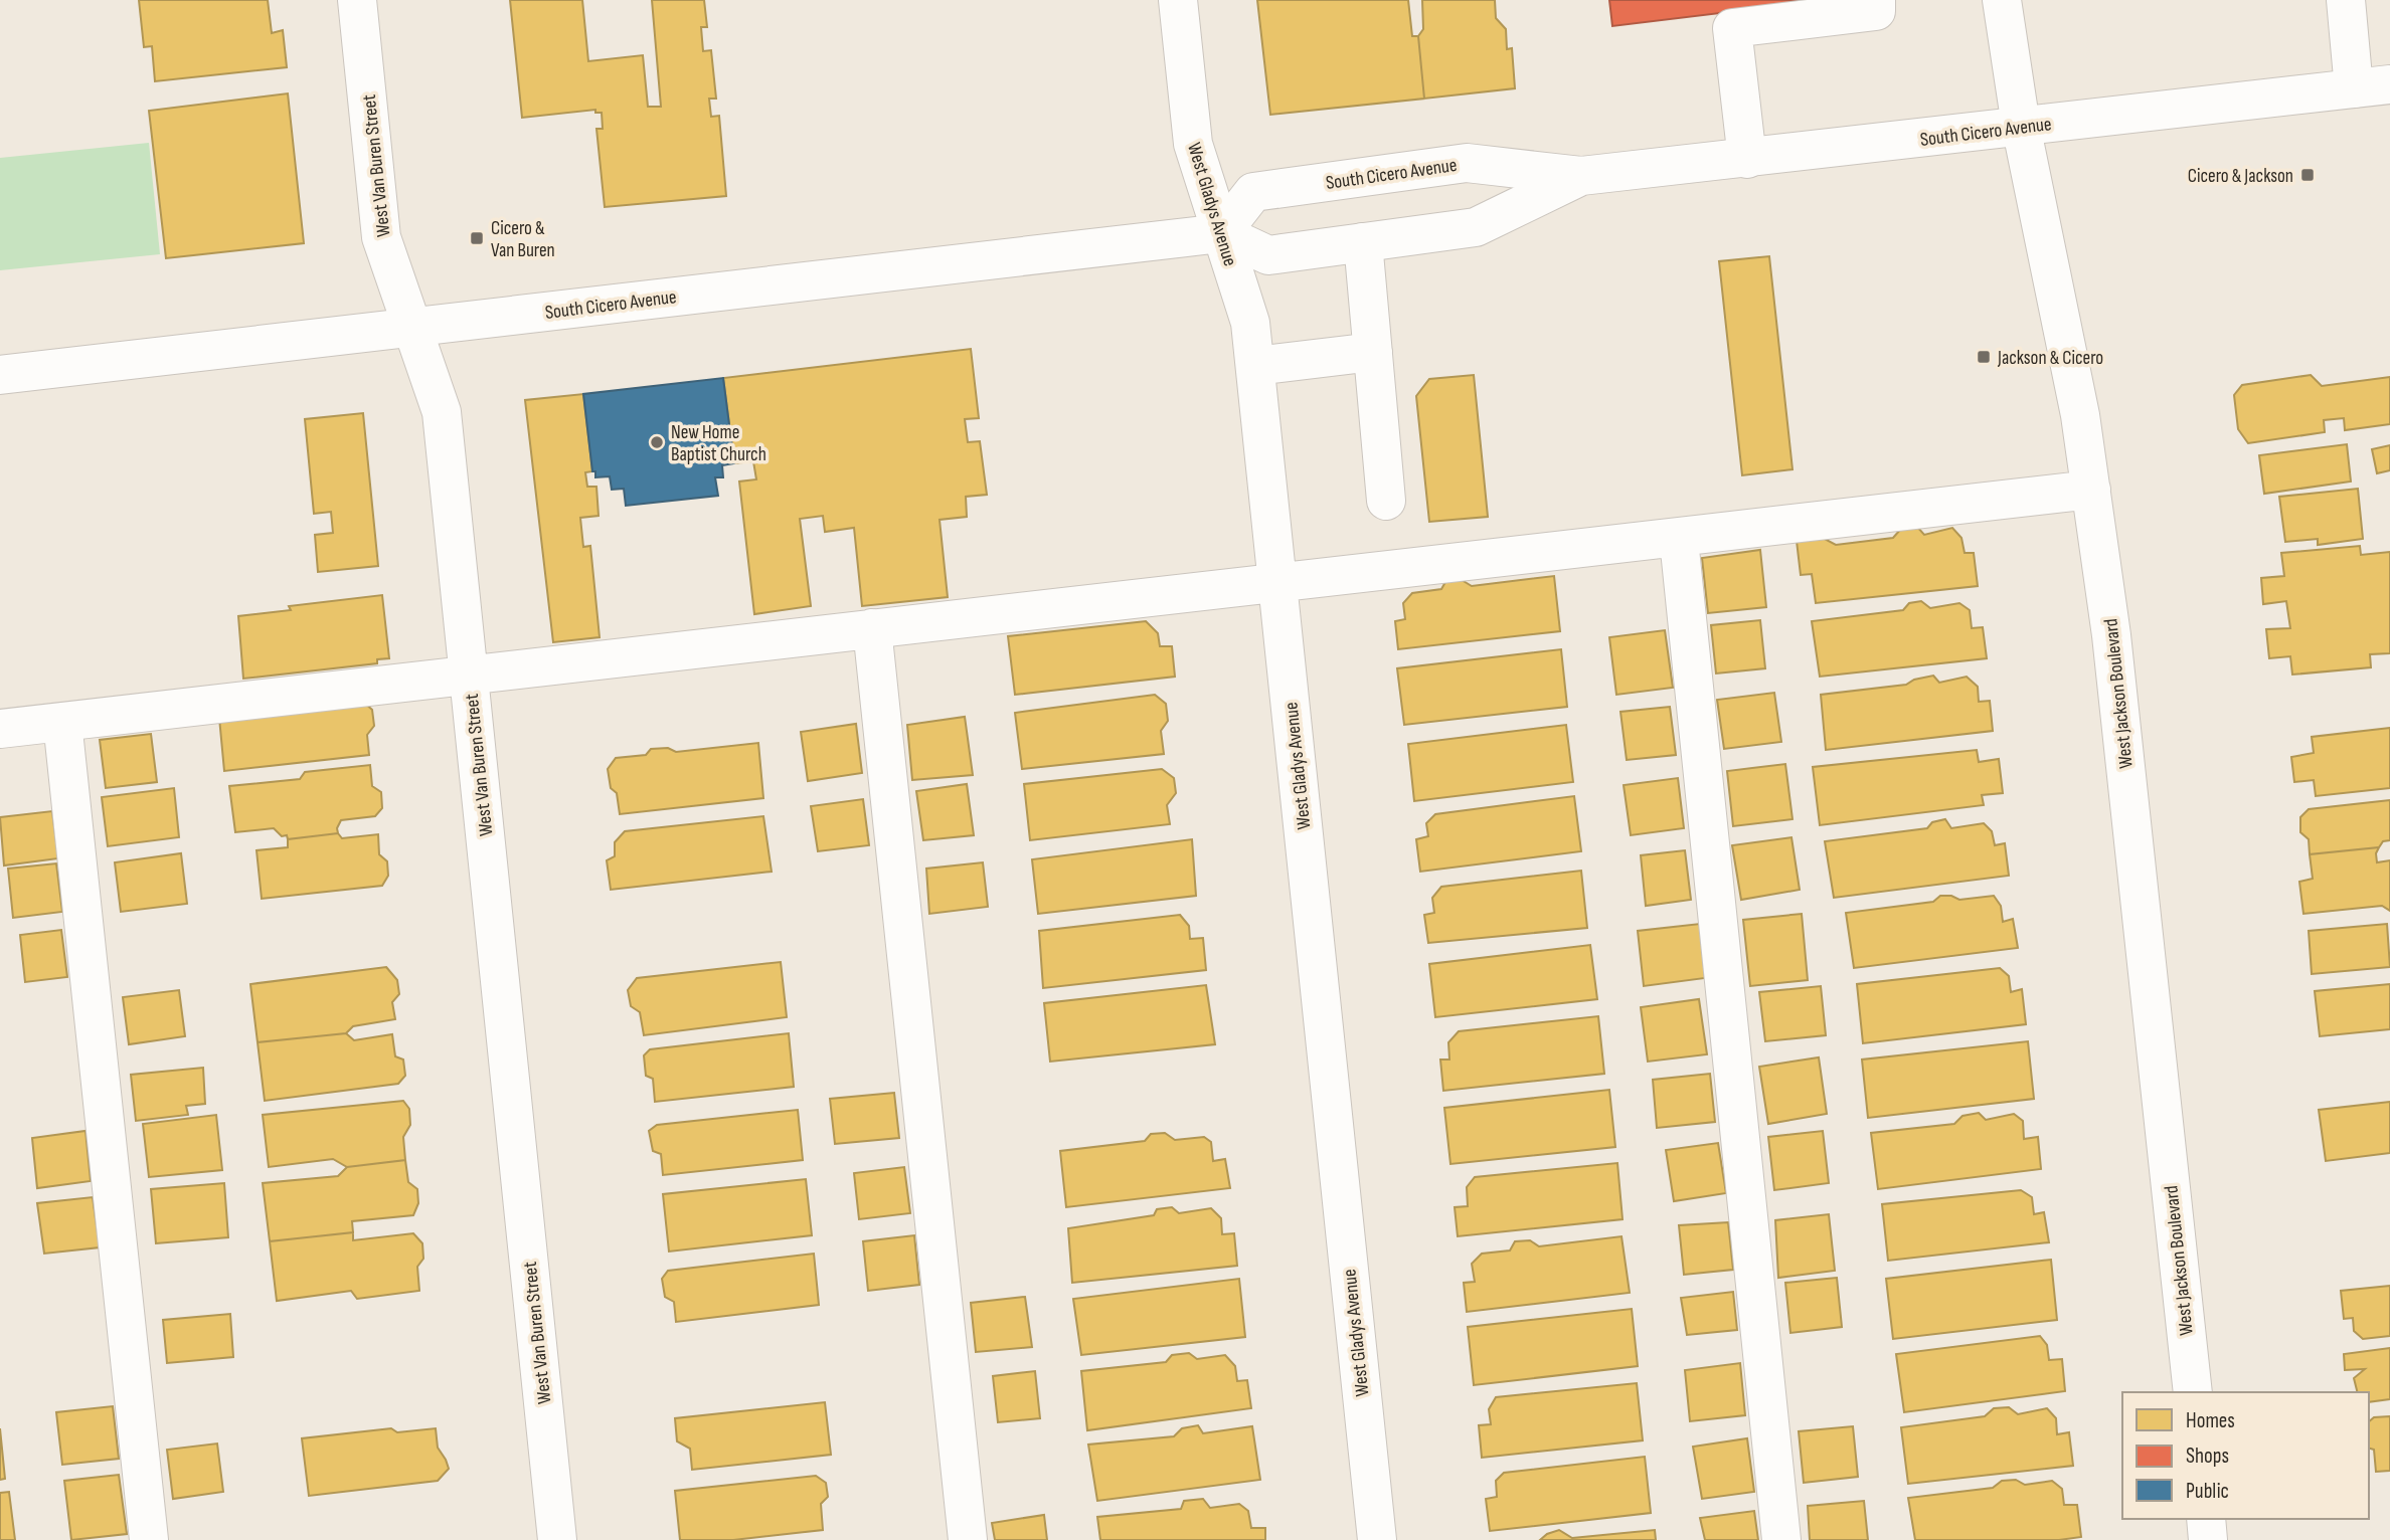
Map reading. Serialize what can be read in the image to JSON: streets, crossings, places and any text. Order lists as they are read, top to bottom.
{
  "streets": {
    "street": [
      "South Cicero Avenue",
      "West Van Buren Street",
      "West Gladys Avenue",
      "West Jackson Boulevard"
    ]
  },
  "crossings": [
    ["South Cicero Avenue", "West Van Buren Street"],
    ["South Cicero Avenue", "West Gladys Avenue"],
    ["South Cicero Avenue", "West Jackson Boulevard"]
  ],
  "places": {
    "transit": ["Cicero & Jackson", "Cicero & Van Buren", "Jackson & Cicero"],
    "other": ["New Home Baptist Church"]
  },
  "legend": ["Homes", "Shops", "Public"]
}
